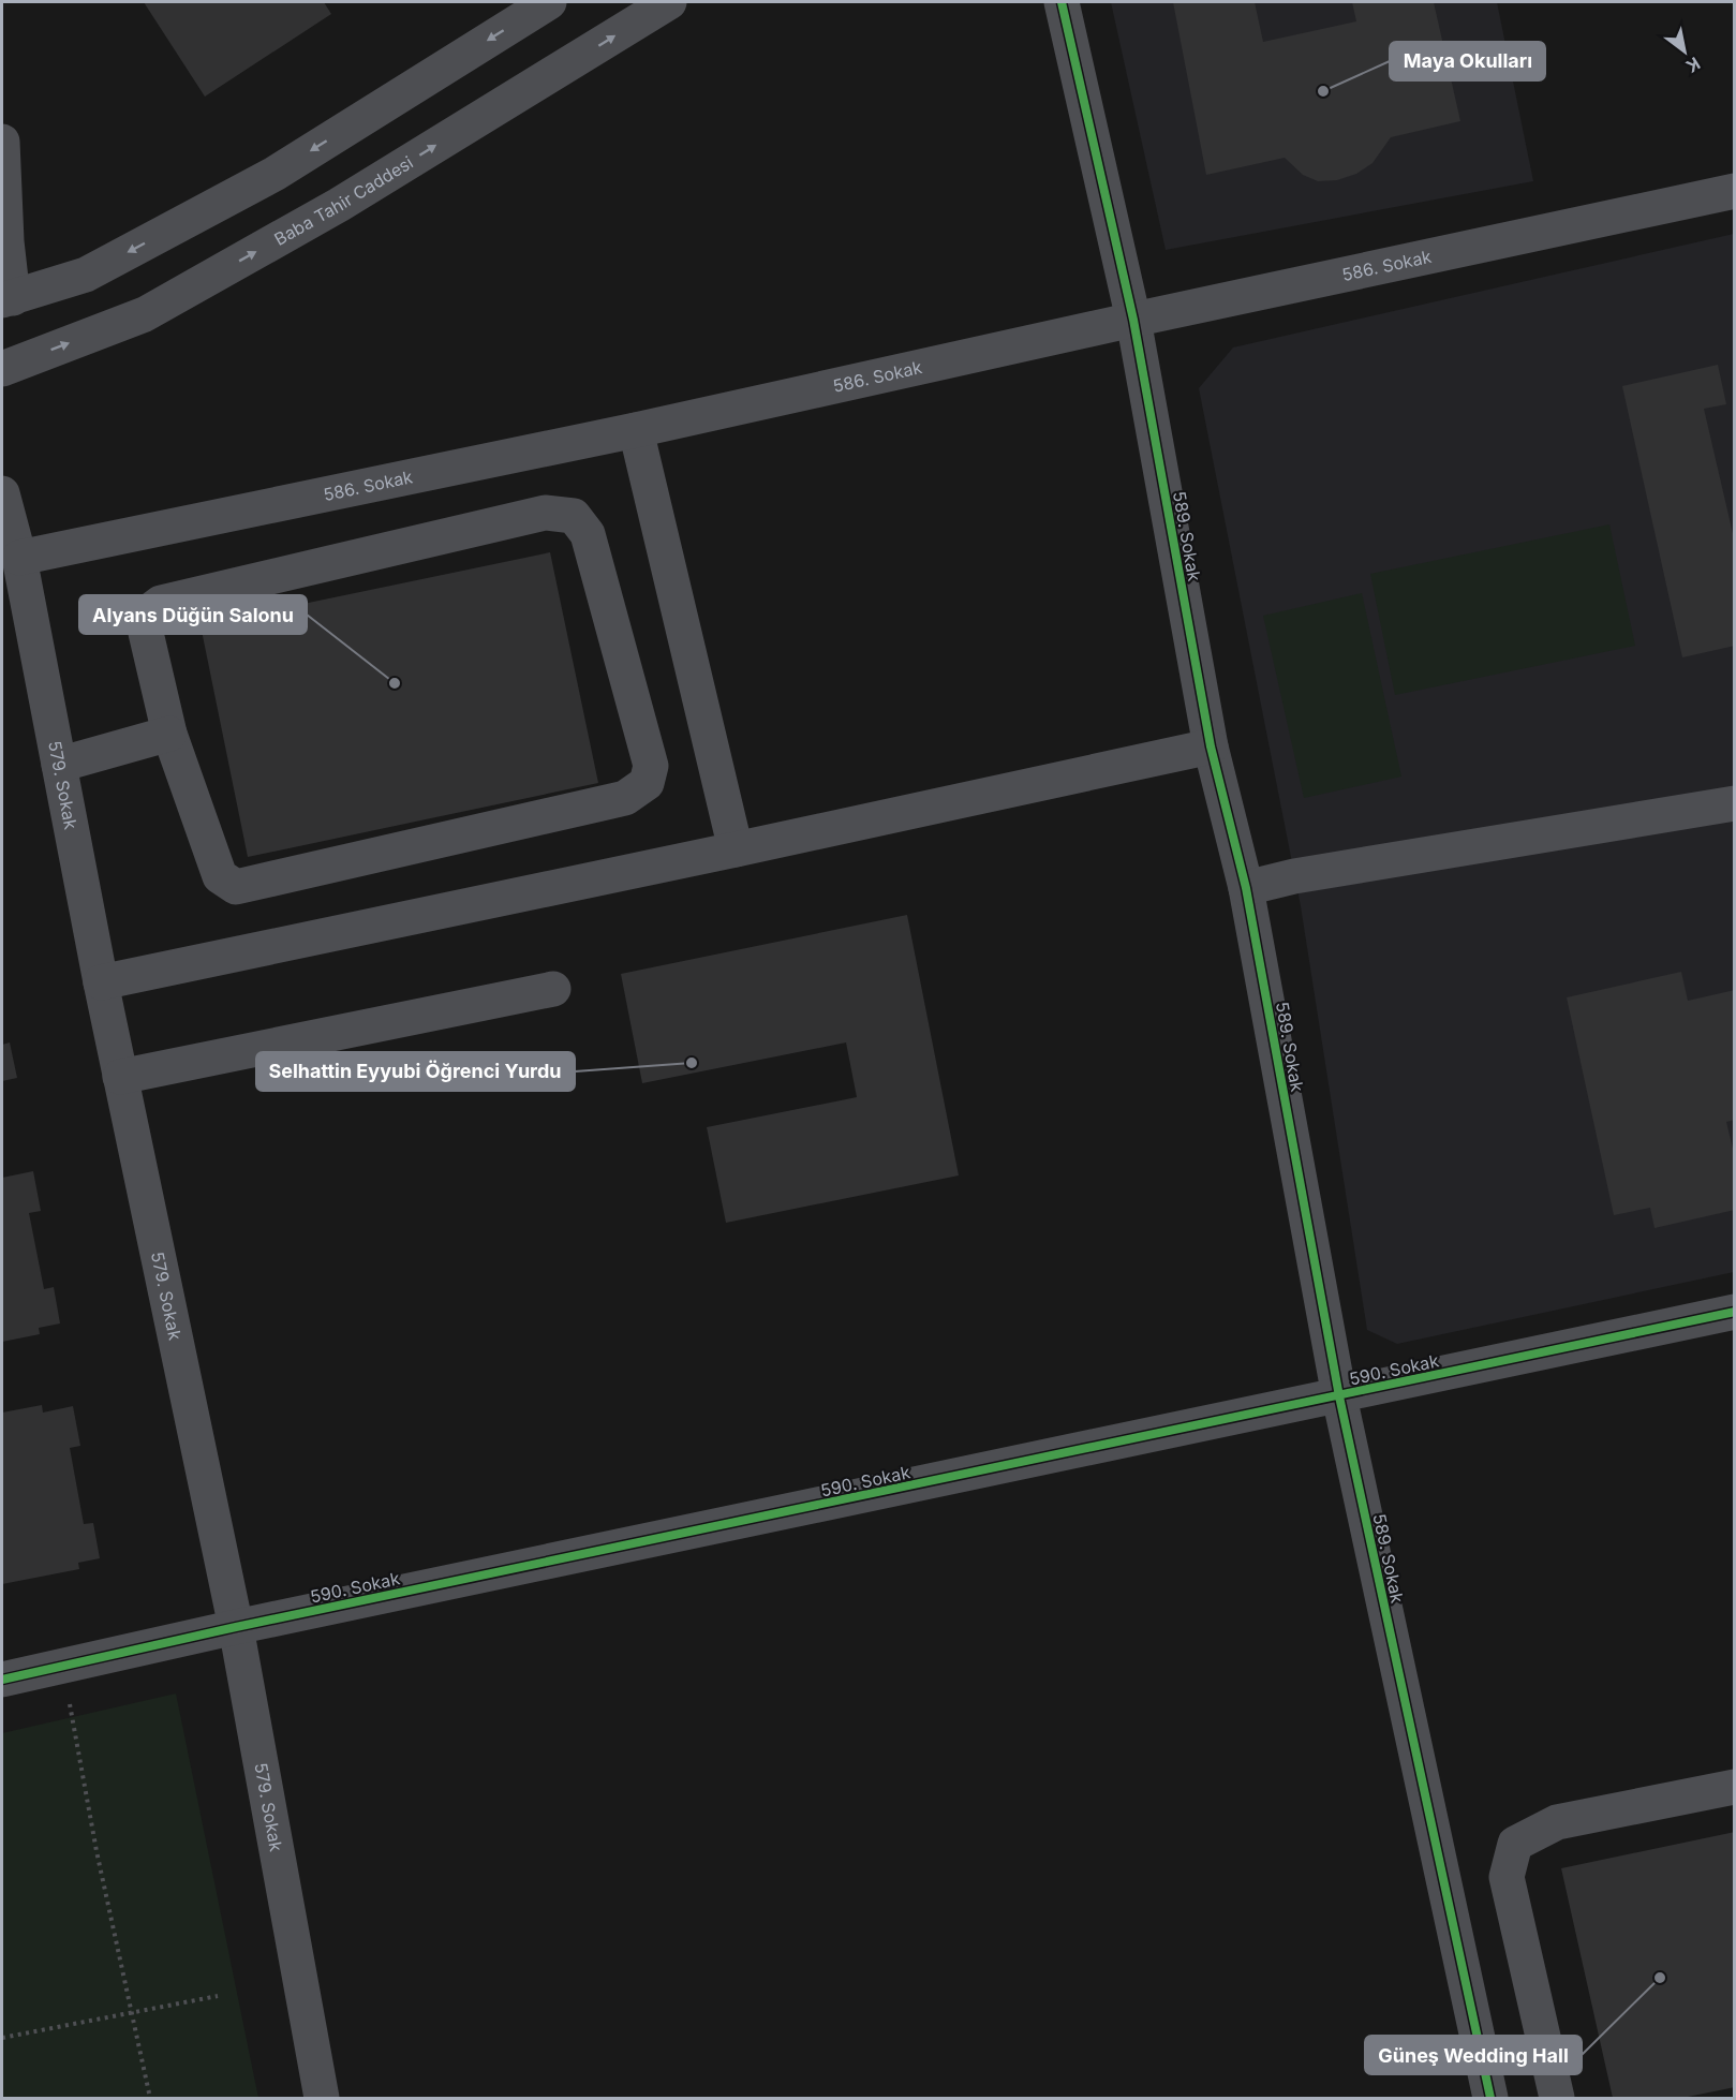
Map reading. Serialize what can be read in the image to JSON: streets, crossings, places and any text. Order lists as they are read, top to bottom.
{
  "streets": {
    "street": [
      "Baba Tahir Caddesi",
      "586. Sokak",
      "589. Sokak",
      "579. Sokak",
      "590. Sokak"
    ]
  },
  "crossings": [
    ["586. Sokak", "589. Sokak"],
    ["586. Sokak", "579. Sokak"],
    ["589. Sokak", "590. Sokak"],
    ["579. Sokak", "590. Sokak"]
  ],
  "places": [
    "Maya Okulları",
    "Alyans Düğün Salonu",
    "Selhattin Eyyubi Öğrenci Yurdu",
    "Güneş Wedding Hall"
  ],
  "north": "bottom right"
}
